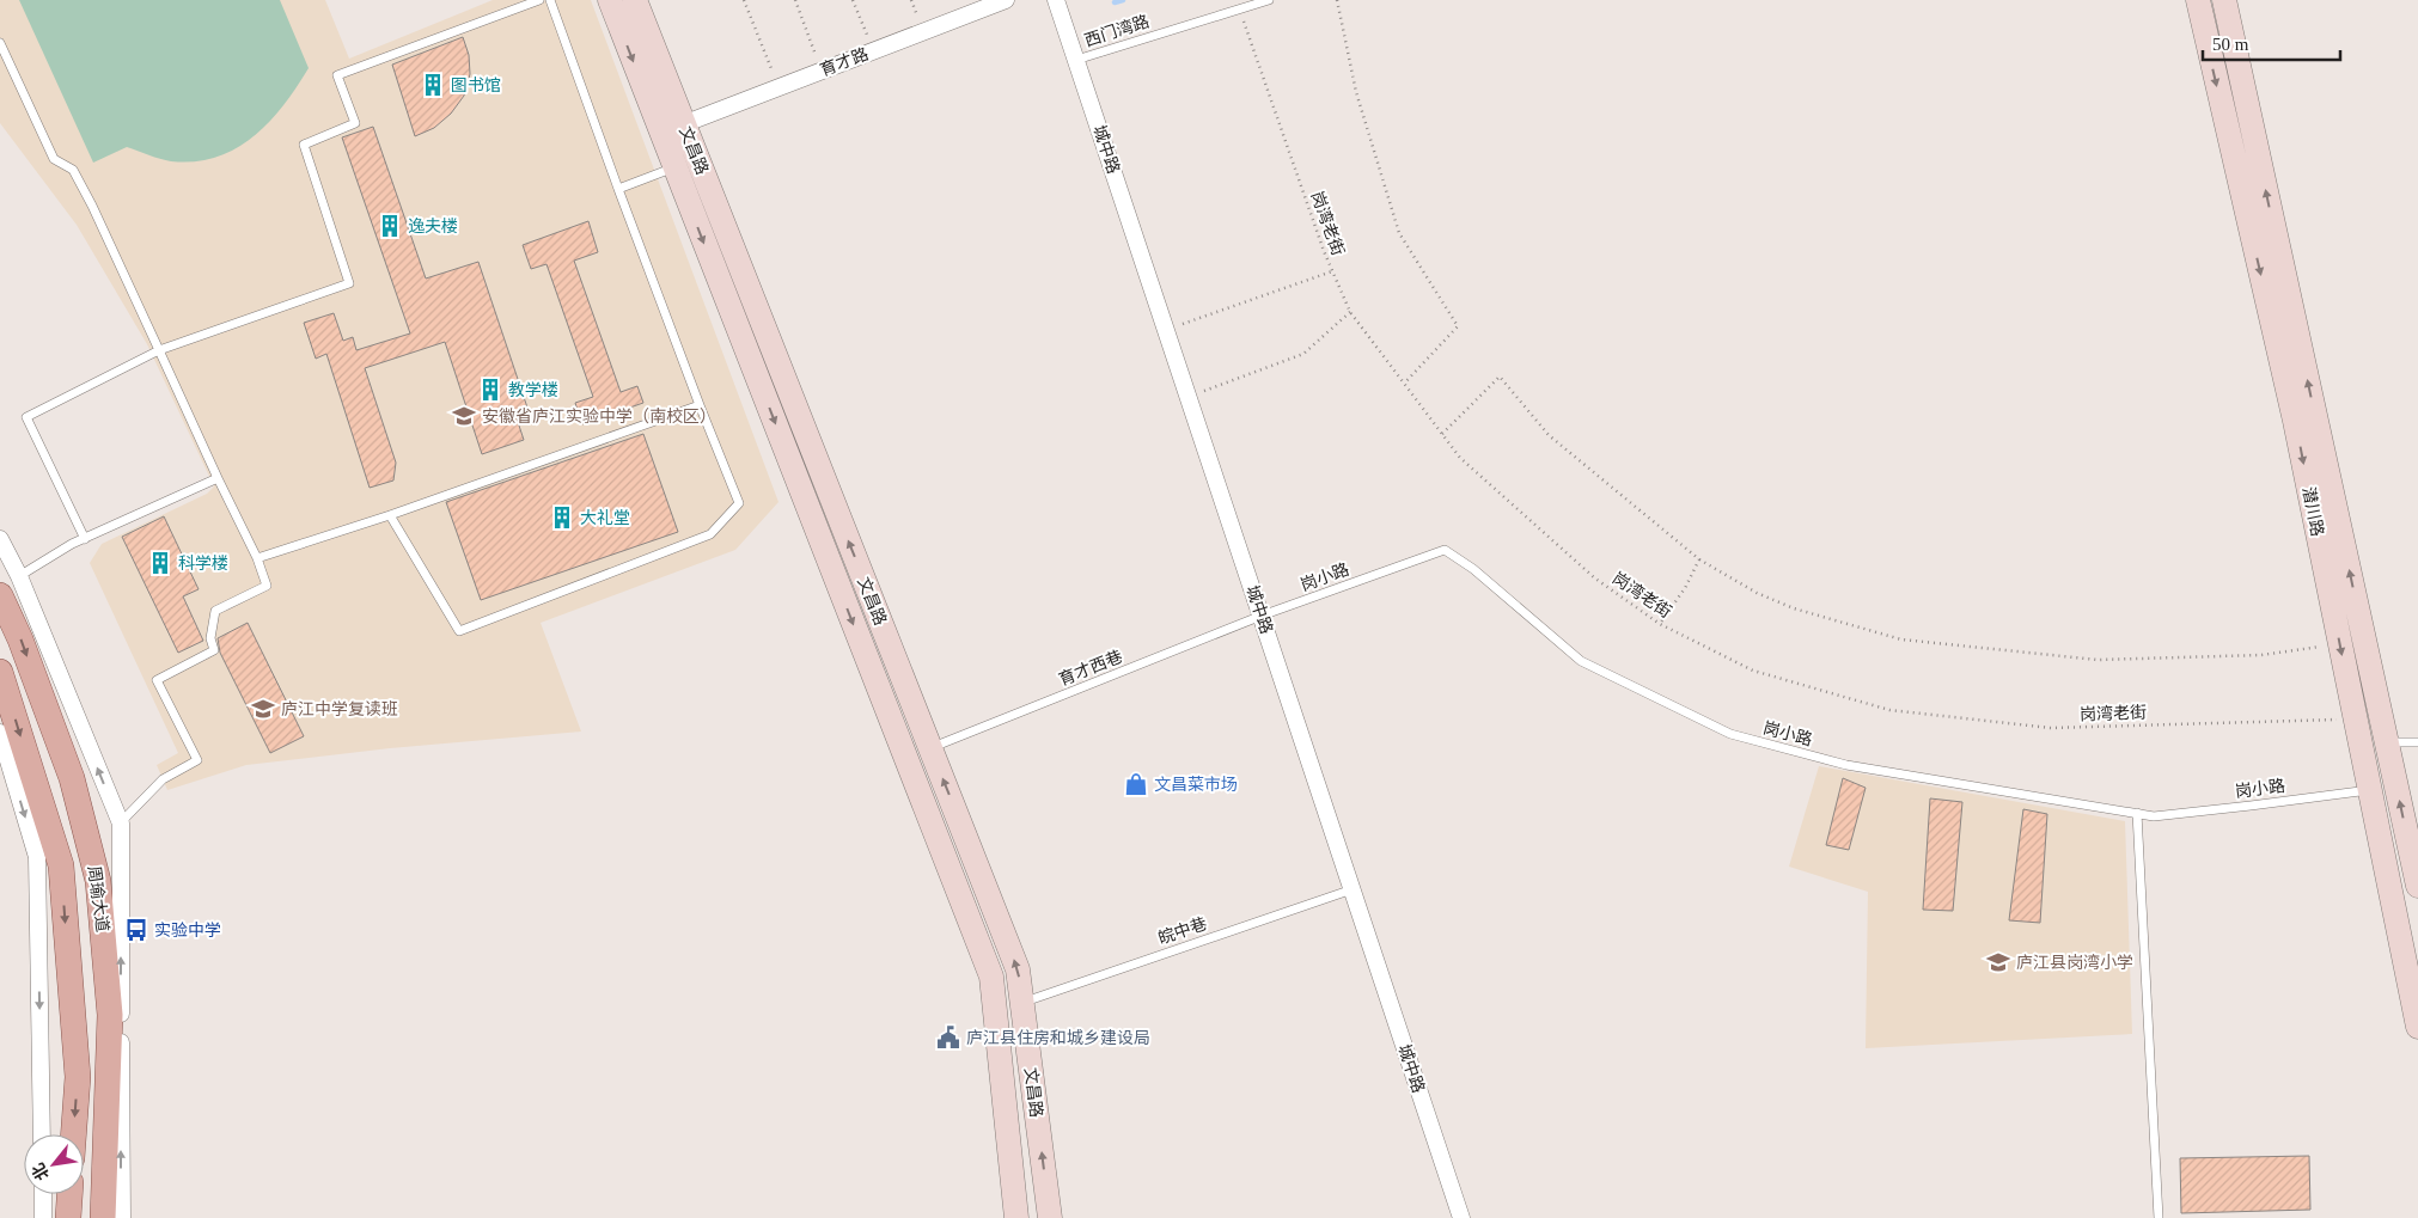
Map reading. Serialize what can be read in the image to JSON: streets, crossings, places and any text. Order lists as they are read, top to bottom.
{
  "streets": {
    "main road": ["文昌路", "潜川路", "周瑜大道"],
    "street": ["育才路", "城中路"],
    "lane": [
      "西门湾路",
      "岗小路",
      "育才西巷",
      "皖中巷"
    ],
    "path": ["岗湾老街"]
  },
  "crossings": [
    ["西门湾路", "城中路"],
    ["西门湾路", "岗湾老街"],
    ["育才路", "文昌路"],
    ["城中路", "岗小路"],
    ["城中路", "育才西巷"],
    ["城中路", "皖中巷"],
    ["文昌路", "育才西巷"],
    ["文昌路", "皖中巷"],
    ["岗湾老街", "潜川路"],
    ["潜川路", "岗小路"],
    ["岗小路", "育才西巷"]
  ],
  "one_way": ["周瑜大道"],
  "places": {
    "building": [
      "图书馆",
      "逸夫楼",
      "教学楼",
      "大礼堂",
      "科学楼"
    ],
    "school or university": ["安徽省庐江实验中学（南校区）", "庐江中学复读班", "庐江县岗湾小学"],
    "shop": ["文昌菜市场"],
    "bus stop": ["实验中学"],
    "public building": ["庐江县住房和城乡建设局"]
  },
  "scale_bar": "50 m",
  "north": "bottom left"
}
